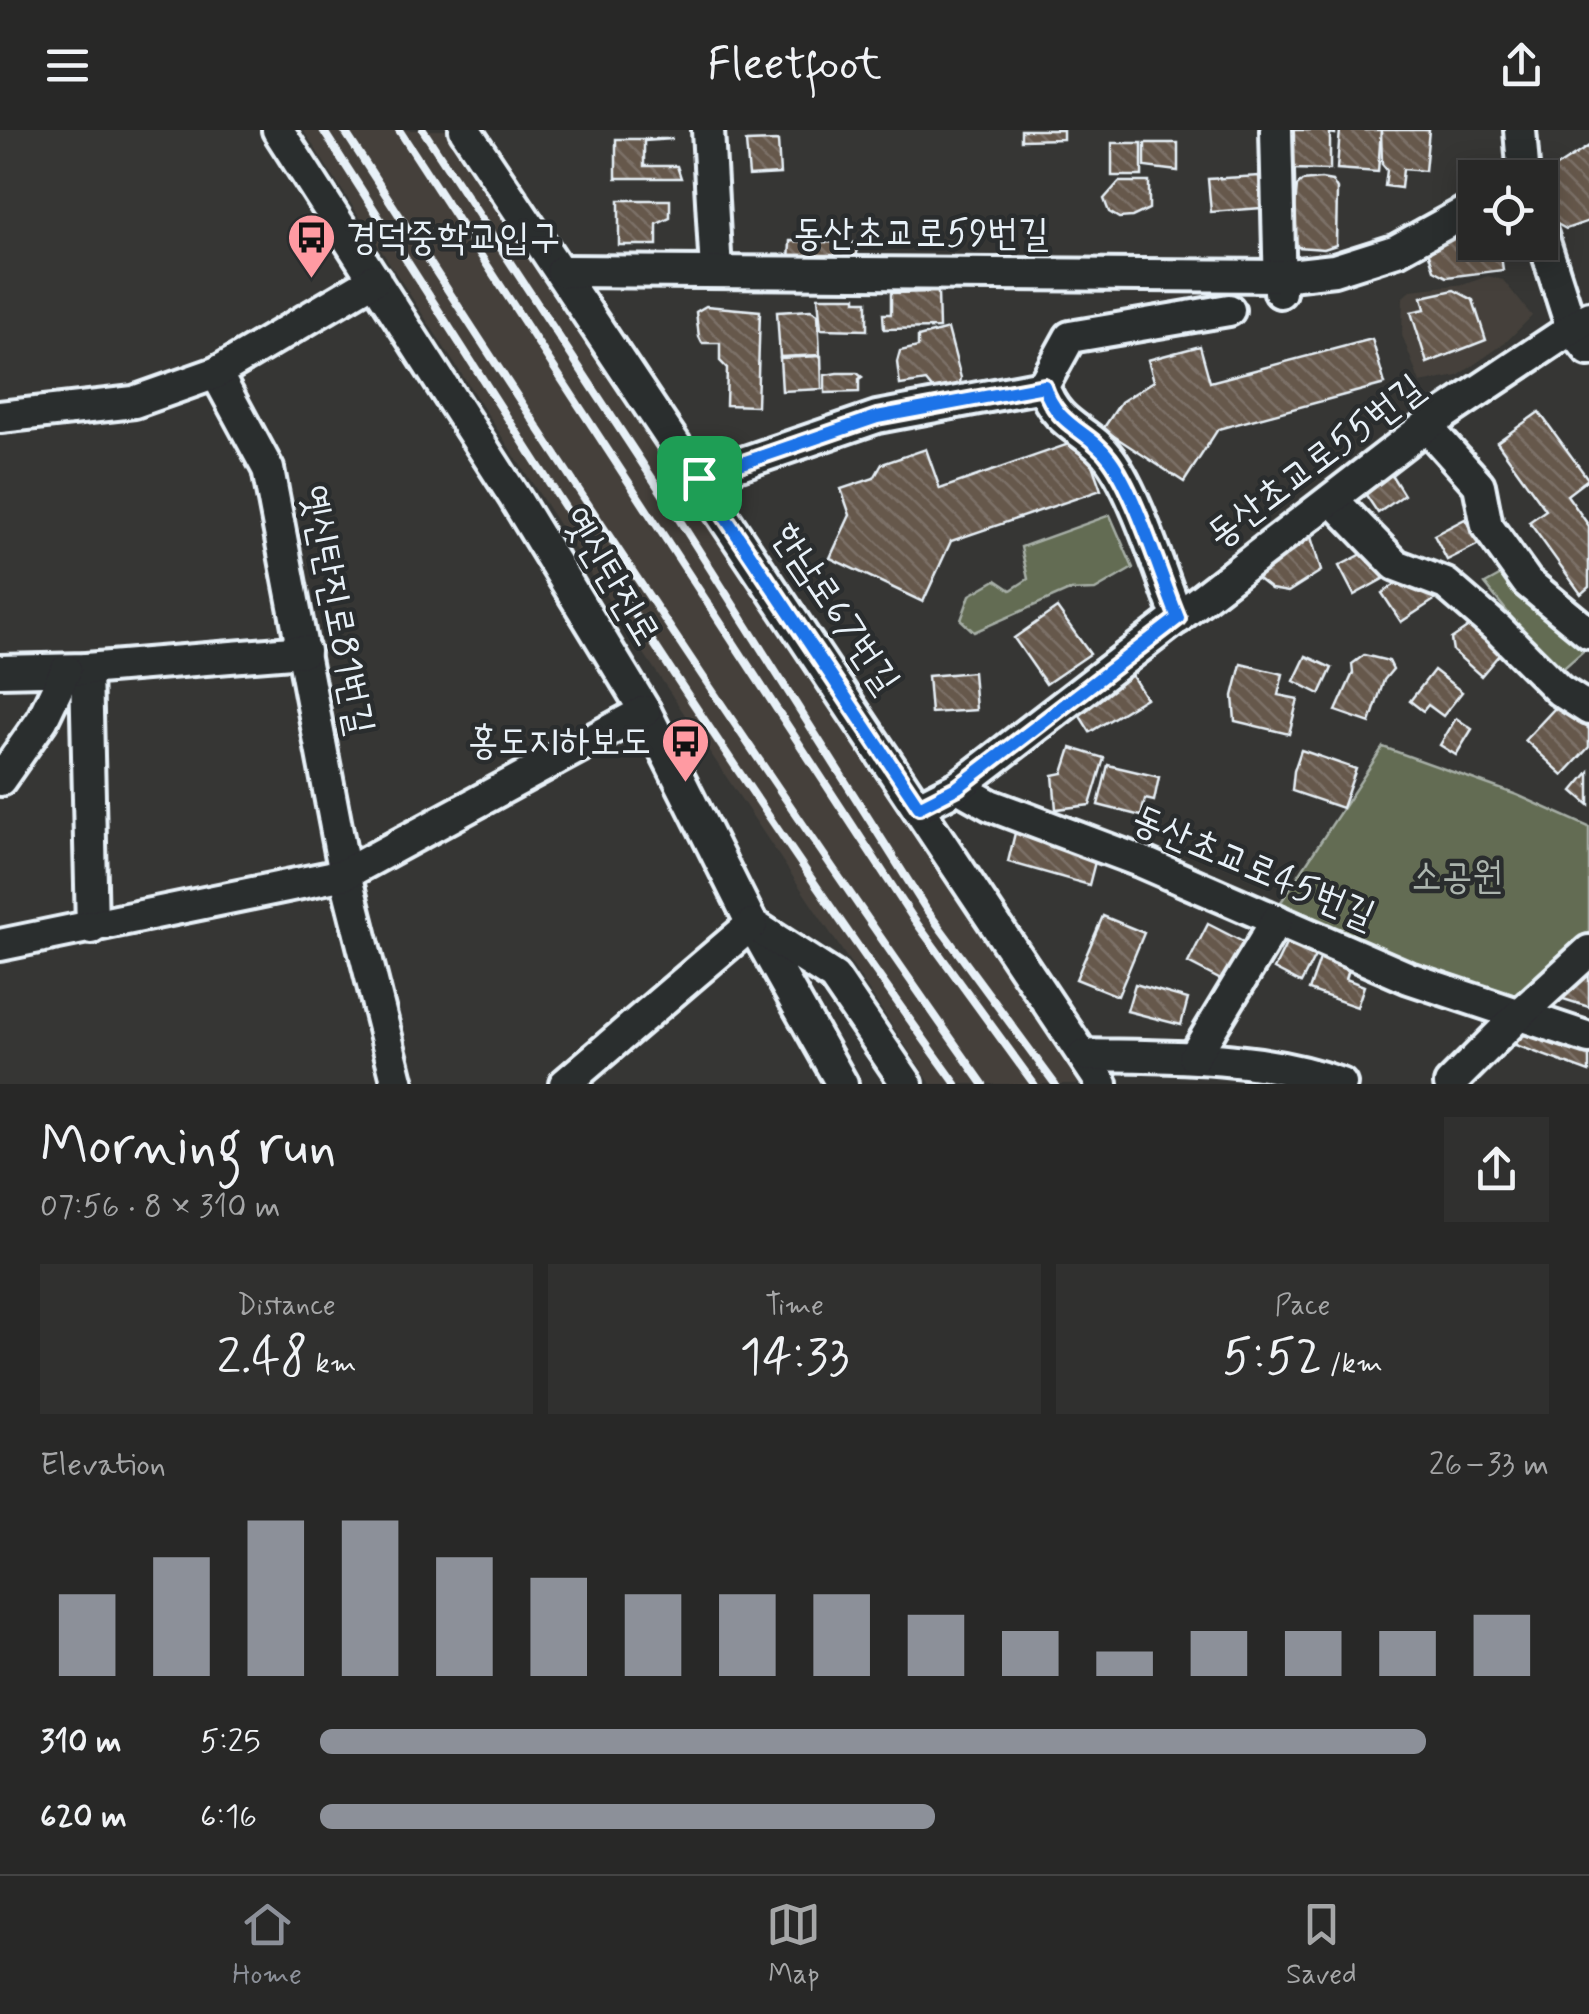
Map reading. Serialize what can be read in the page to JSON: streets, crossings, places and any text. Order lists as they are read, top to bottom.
{
  "streets": {
    "street": [
      "동산초교로59번길",
      "동산초교로55번길",
      "옛신탄진로",
      "한남로67번길",
      "옛신탄진로81번길",
      "동산초교로45번길"
    ]
  },
  "crossings": [
    ["동산초교로59번길", "한남로67번길"],
    ["동산초교로55번길", "한남로67번길"],
    ["동산초교로55번길", "동산초교로45번길"]
  ],
  "parks": ["소공원"],
  "places": {
    "bus stop": ["경덕중학교입구", "홍도지하보도"]
  },
  "page": {
    "header": "Fleetfoot",
    "heading": ["Morning run", "07:56 · 8 × 310 m"],
    "stats": [
      ["Distance", "2.48 km"],
      ["Time", "14:33"],
      ["Pace", "5:52 /km"]
    ],
    "chart": ["Elevation", "26–33 m"],
    "list": [
      {
        "name": "310 m",
        "note": "5:25"
      },
      {
        "name": "620 m",
        "note": "6:16"
      }
    ],
    "tabs": ["Home", "Map", "Saved"]
  }
}
